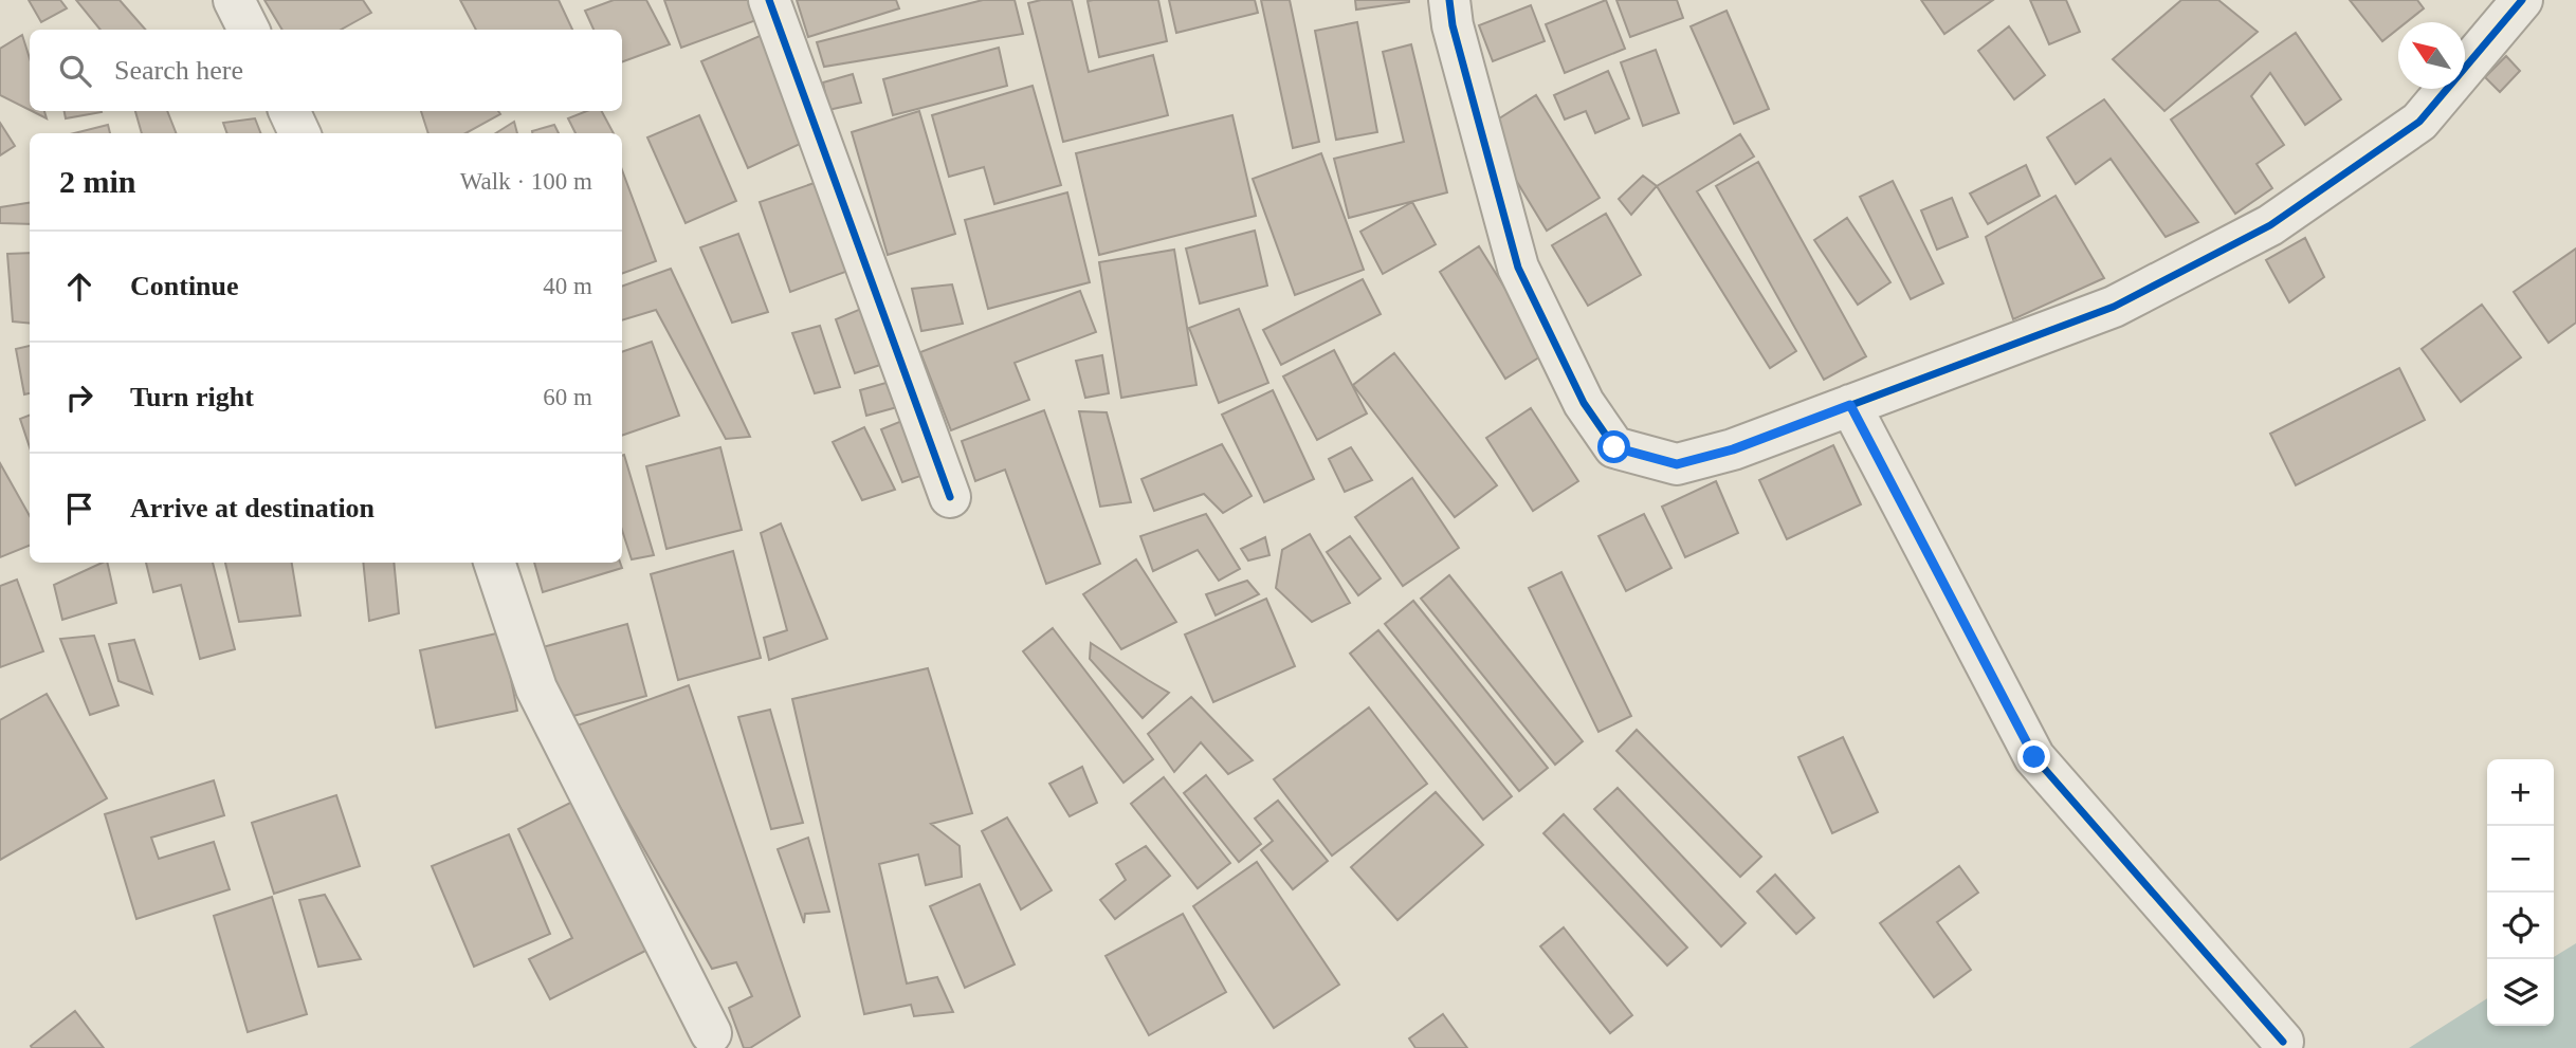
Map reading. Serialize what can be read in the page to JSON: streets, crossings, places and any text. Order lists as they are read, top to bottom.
{
  "north": "top left",
  "page": {
    "search": "Search here",
    "heading": ["2 min", "Walk · 100 m"],
    "list": [
      ["Continue", "40 m"],
      ["Turn right", "60 m"],
      "Arrive at destination"
    ],
    "map_buttons": ["+", "−"]
  }
}
